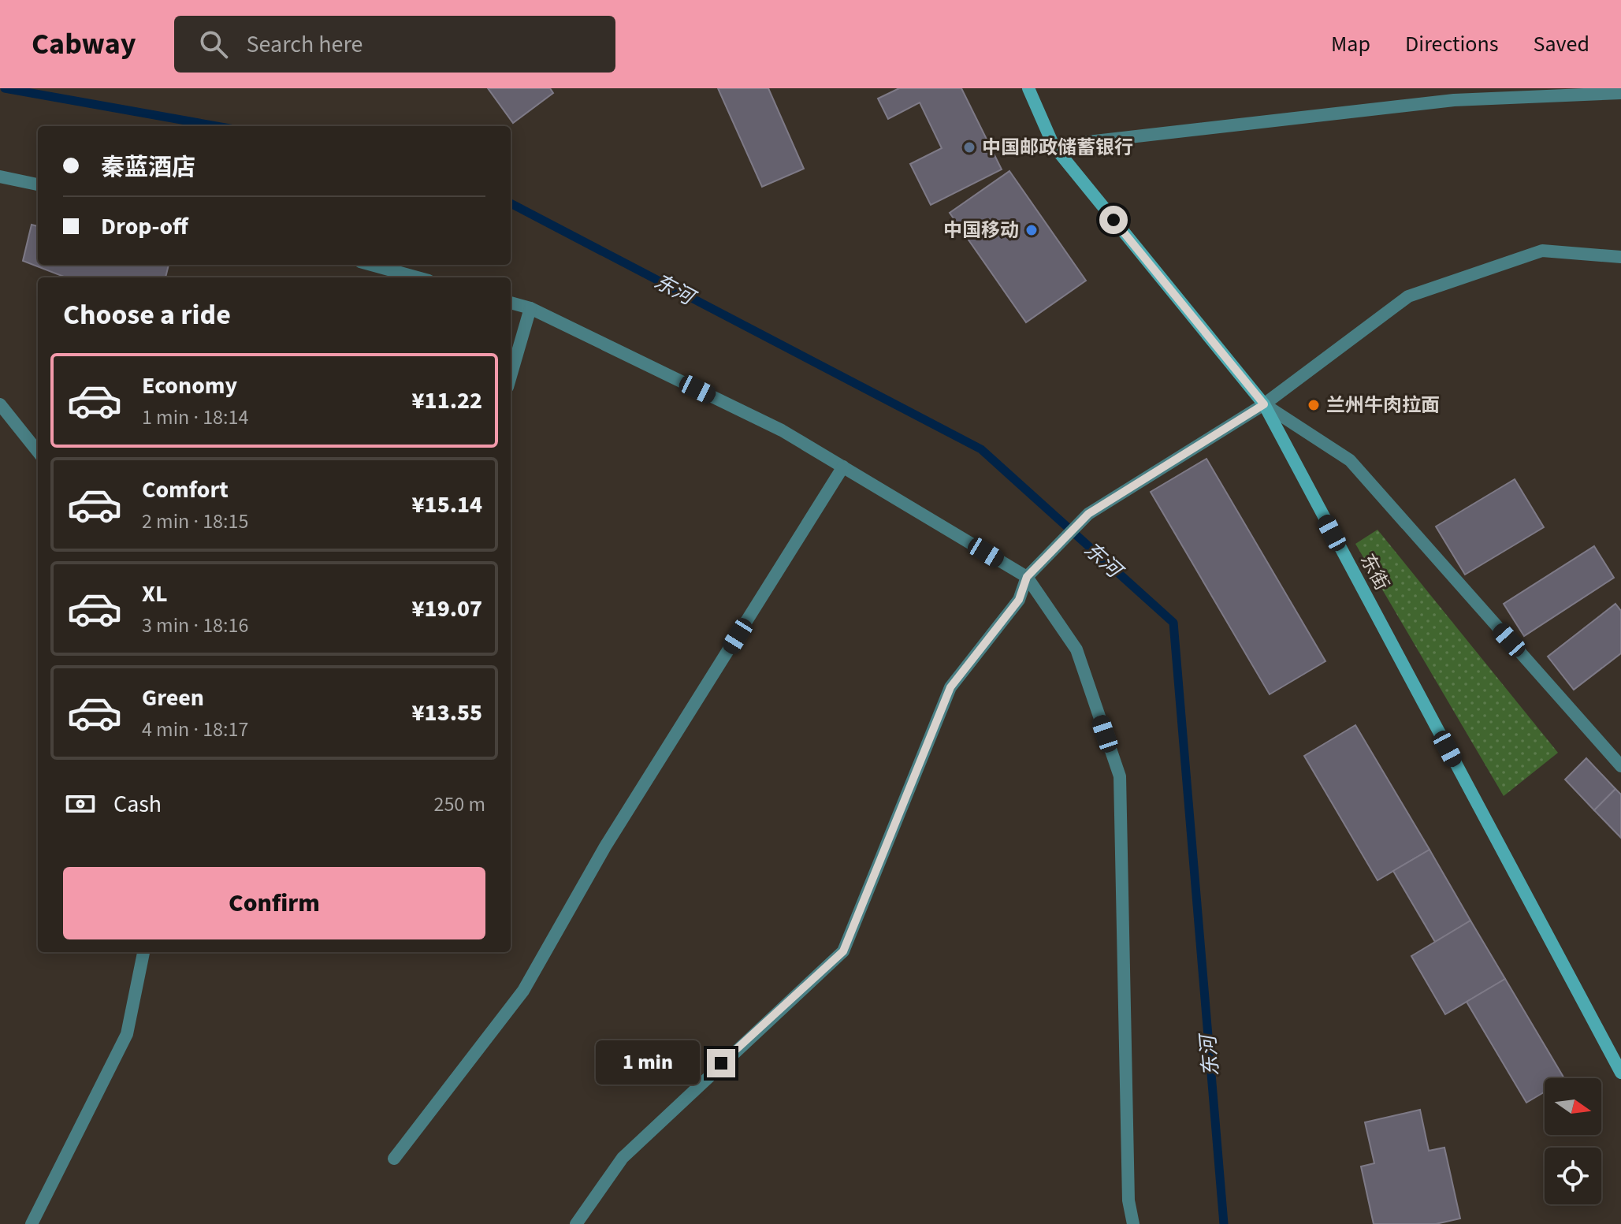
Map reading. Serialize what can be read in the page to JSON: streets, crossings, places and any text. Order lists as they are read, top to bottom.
{
  "streets": {
    "main road": ["东街"]
  },
  "water": ["东河"],
  "places": ["中国邮政储蓄银行", "中国移动", "兰州牛肉拉面"],
  "north": "right",
  "page": {
    "header": "Cabway",
    "search": "Search here",
    "nav": ["Map", "Directions", "Saved"],
    "banner": ["秦蓝酒店", "Drop-off"],
    "heading": "Choose a ride",
    "list": [
      {
        "name": "Economy",
        "note": "1 min · 18:14",
        "value": "¥11.22"
      },
      {
        "name": "Comfort",
        "note": "2 min · 18:15",
        "value": "¥15.14"
      },
      {
        "name": "XL",
        "note": "3 min · 18:16",
        "value": "¥19.07"
      },
      {
        "name": "Green",
        "note": "4 min · 18:17",
        "value": "¥13.55"
      }
    ],
    "pay": ["Cash", "250 m"],
    "buttons": "Confirm",
    "bubble": "1 min"
  }
}
